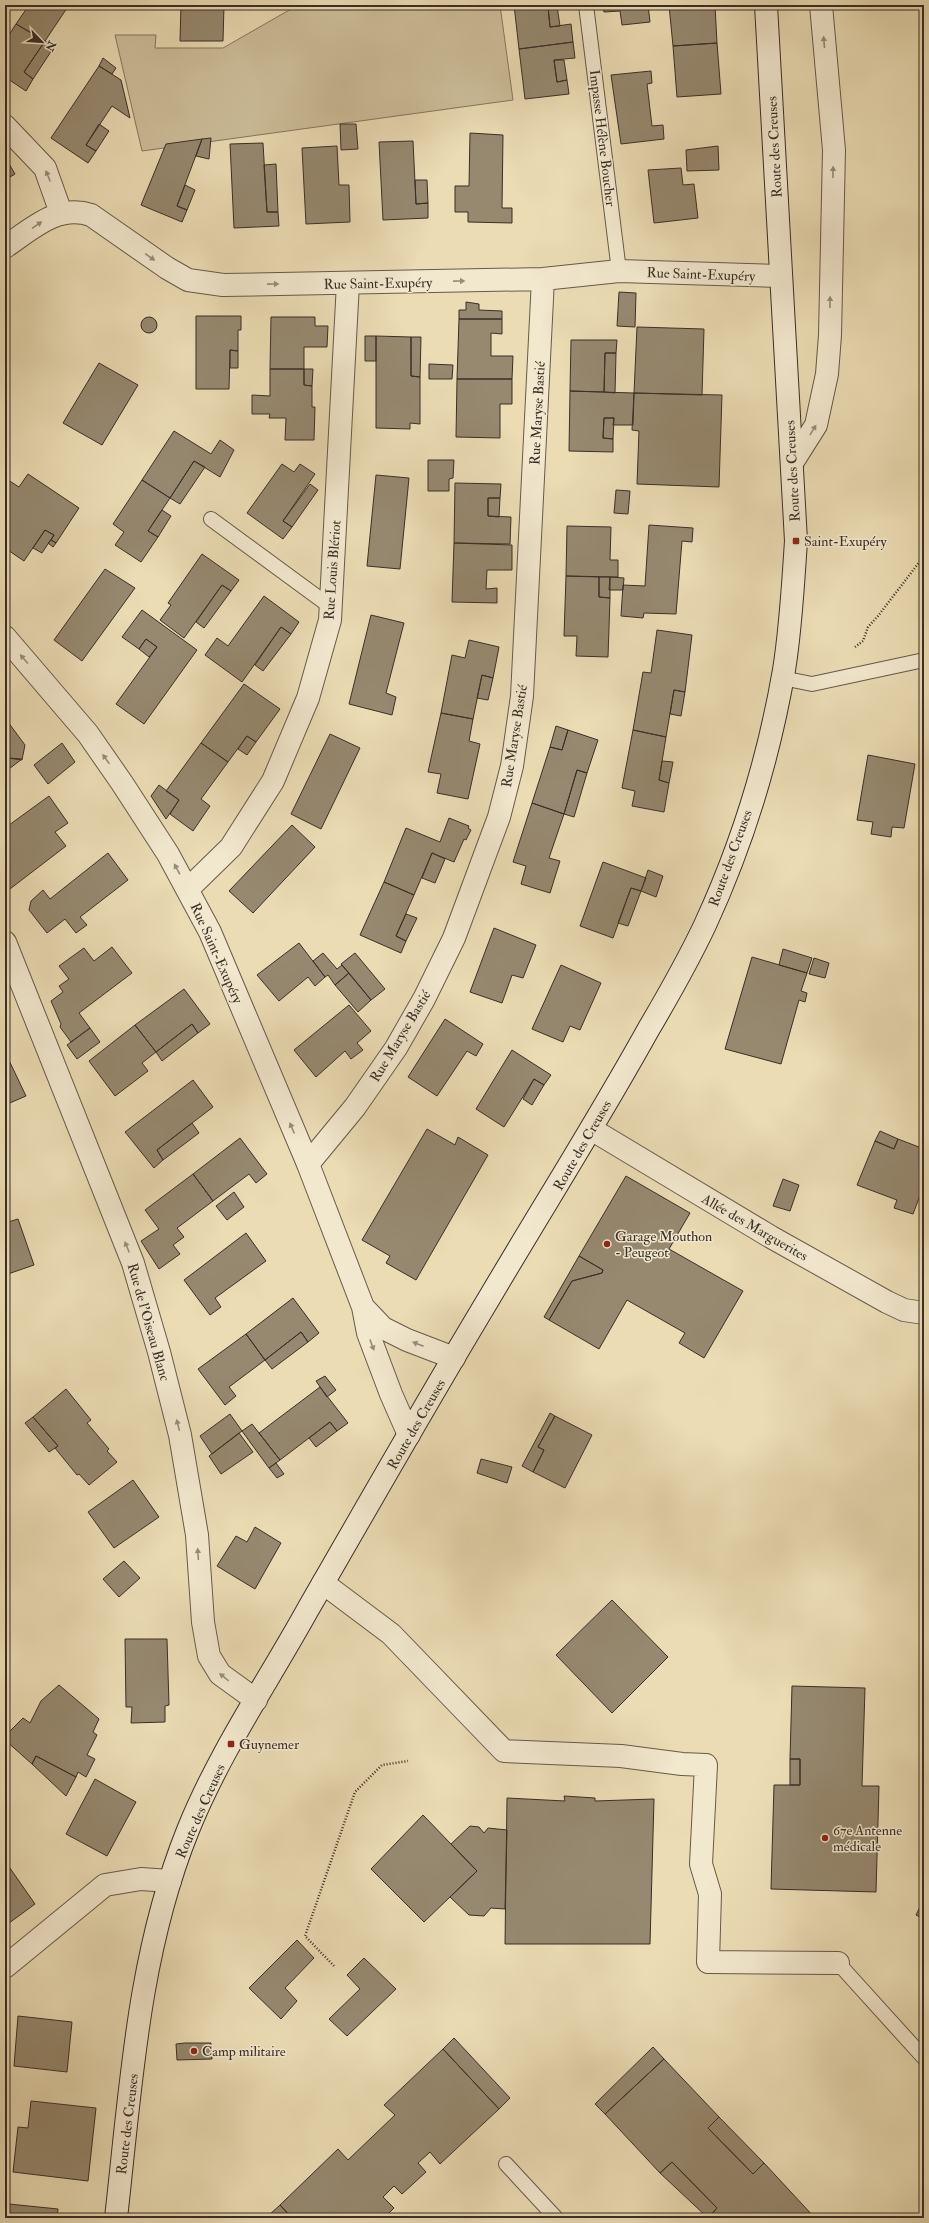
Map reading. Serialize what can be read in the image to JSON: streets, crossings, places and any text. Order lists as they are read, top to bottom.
{
  "streets": {
    "street": [
      "Route des Creuses",
      "Rue Saint-Exupéry",
      "Rue Maryse Bastié",
      "Rue Louis Blériot",
      "Allée des Marguerites",
      "Rue de l'Oiseau Blanc"
    ],
    "lane": ["Impasse Hélène Boucher"]
  },
  "crossings": [
    ["Impasse Hélène Boucher", "Rue Saint-Exupéry"],
    ["Route des Creuses", "Rue Saint-Exupéry"],
    ["Route des Creuses", "Allée des Marguerites"],
    ["Route des Creuses", "Rue de l'Oiseau Blanc"],
    ["Rue Saint-Exupéry", "Rue Maryse Bastié"],
    ["Rue Saint-Exupéry", "Rue Louis Blériot"]
  ],
  "one_way": ["Rue de l'Oiseau Blanc"],
  "places": {
    "transit": ["Saint-Exupéry", "Guynemer"],
    "other": ["Garage Mouthon - Peugeot", "67e Antenne médicale", "Camp militaire"]
  },
  "north": "bottom right"
}
